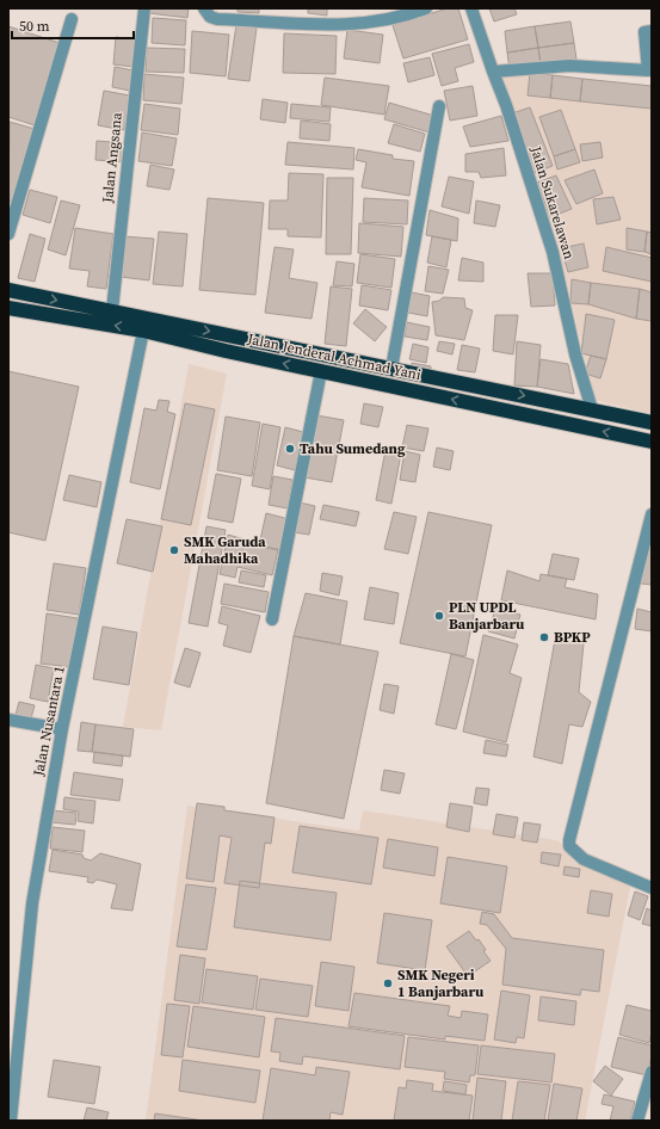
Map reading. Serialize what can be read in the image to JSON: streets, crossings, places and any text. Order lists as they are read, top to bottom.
{
  "streets": {
    "highway": ["Jalan Jenderal Achmad Yani"],
    "street": ["Jalan Angsana", "Jalan Sukarelawan", "Jalan Nusantara 1"]
  },
  "crossings": [
    ["Jalan Angsana", "Jalan Jenderal Achmad Yani"],
    ["Jalan Sukarelawan", "Jalan Jenderal Achmad Yani"],
    ["Jalan Jenderal Achmad Yani", "Jalan Nusantara 1"]
  ],
  "places": [
    "Tahu Sumedang",
    "SMK Garuda Mahadhika",
    "PLN UPDL Banjarbaru",
    "BPKP",
    "SMK Negeri 1 Banjarbaru"
  ],
  "scale_bar": "50 m"
}
